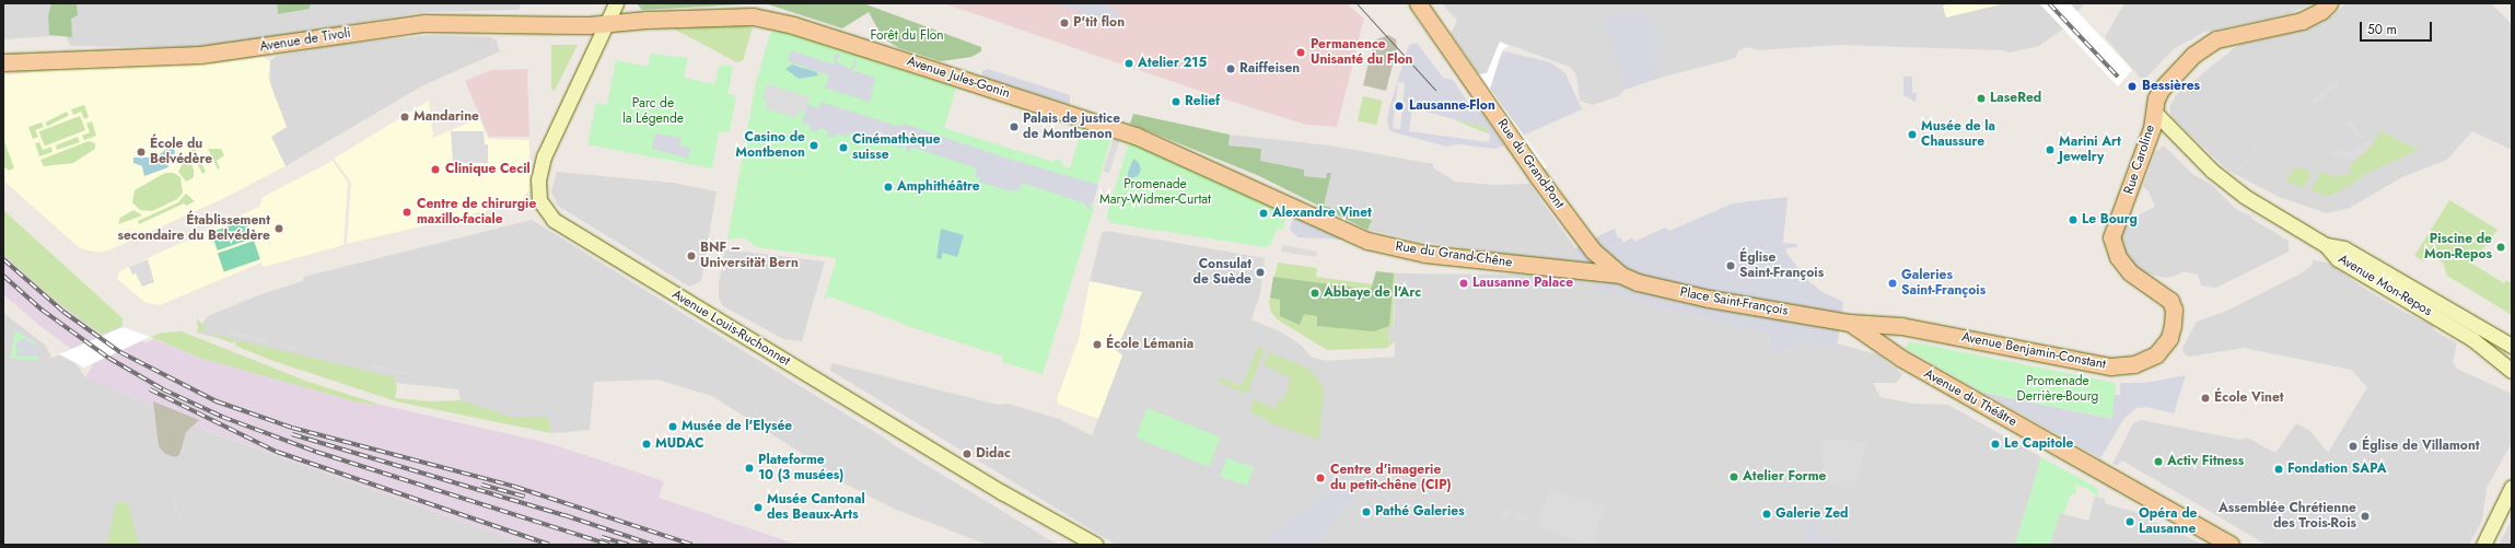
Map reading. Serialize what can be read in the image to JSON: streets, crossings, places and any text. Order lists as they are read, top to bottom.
{
  "streets": {
    "main road": [
      "Avenue de Tivoli",
      "Avenue Jules-Gonin",
      "Rue Caroline",
      "Rue du Grand-Pont",
      "Rue du Grand-Chêne",
      "Avenue Mon-Repos",
      "Place Saint-François",
      "Avenue Louis-Ruchonnet",
      "Avenue Benjamin-Constant",
      "Avenue du Théâtre"
    ]
  },
  "crossings": [
    ["Avenue de Tivoli", "Avenue Jules-Gonin"],
    ["Avenue de Tivoli", "Avenue Louis-Ruchonnet"],
    ["Avenue Jules-Gonin", "Rue du Grand-Chêne"],
    ["Avenue Jules-Gonin", "Avenue Louis-Ruchonnet"],
    ["Rue Caroline", "Avenue Benjamin-Constant"],
    ["Rue du Grand-Pont", "Rue du Grand-Chêne"],
    ["Rue du Grand-Pont", "Place Saint-François"],
    ["Rue du Grand-Chêne", "Place Saint-François"],
    ["Place Saint-François", "Avenue Benjamin-Constant"],
    ["Place Saint-François", "Avenue du Théâtre"],
    ["Avenue Benjamin-Constant", "Avenue du Théâtre"]
  ],
  "parks": [
    "Forêt du Flon",
    "Parc de la Légende",
    "Promenade Mary-Widmer-Curtat",
    "Promenade Derrière-Bourg"
  ],
  "places": [
    "P'tit flon",
    "Permanence Unisanté du Flon",
    "Atelier 215",
    "Raiffeisen",
    "Bessières",
    "LaseRed",
    "Relief",
    "Lausanne-Flon",
    "Mandarine",
    "Palais de justice de Montbenon",
    "Musée de la Chaussure",
    "Casino de Montbenon",
    "Cinémathèque suisse",
    "Marini Art Jewelry",
    "École du Belvédère",
    "Clinique Cecil",
    "Amphithéâtre",
    "Centre de chirurgie maxillo-faciale",
    "Alexandre Vinet",
    "Le Bourg",
    "Établissement secondaire du Belvédère",
    "Piscine de Mon-Repos",
    "BNF – Universität Bern",
    "Église Saint-François",
    "Consulat de Suède",
    "Lausanne Palace",
    "Galeries Saint-François",
    "Abbaye de l'Arc",
    "École Lémania",
    "École Vinet",
    "Musée de l'Elysée",
    "MUDAC",
    "Le Capitole",
    "Église de Villamont",
    "Didac",
    "Activ Fitness",
    "Plateforme 10 (3 musées)",
    "Fondation SAPA",
    "Atelier Forme",
    "Centre d'imagerie du petit-chêne (CIP)",
    "Musée Cantonal des Beaux-Arts",
    "Pathé Galeries",
    "Galerie Zed",
    "Assemblée Chrétienne des Trois-Rois",
    "Opéra de Lausanne"
  ],
  "scale_bar": "50 m"
}
